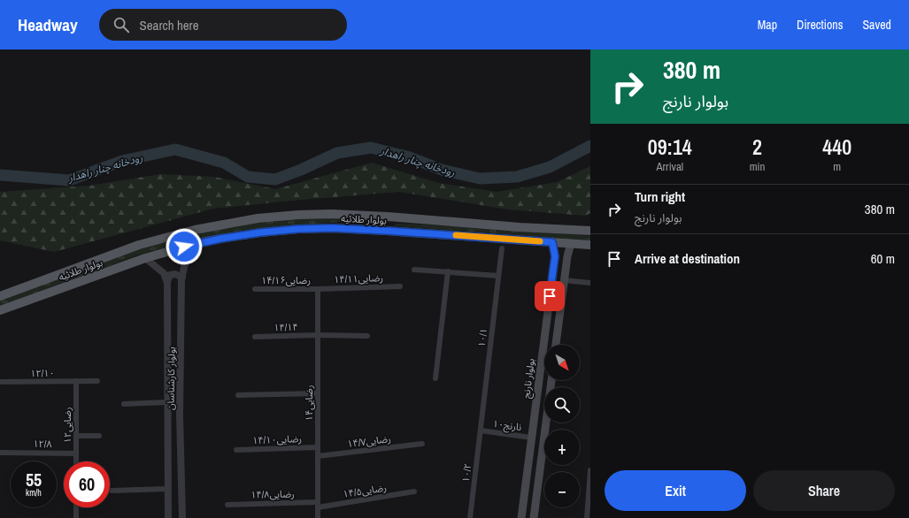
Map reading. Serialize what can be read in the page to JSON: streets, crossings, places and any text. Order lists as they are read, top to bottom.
{
  "streets": {
    "main road": ["بولوار طلائیه", "بولوار نارنج"],
    "street": [
      "رضایی۱۴/۱۱",
      "رضایی۱۴/۱۶",
      "۱۴/۱۴",
      "۱۰/۱",
      "۱۲/۱۰",
      "بولوار کارشناسان",
      "رضایی۱۴",
      "رضایی۱۲",
      "نارنج۱۰",
      "رضایی۱۴/۱۰",
      "رضایی۱۴/۷",
      "۱۲/۸",
      "۱۰/۲",
      "رضایی۱۴/۵",
      "رضایی۱۴/۸"
    ]
  },
  "crossings": [
    ["بولوار طلائیه", "بولوار کارشناسان"],
    ["بولوار طلائیه", "بولوار نارنج"],
    ["رضایی۱۴/۱۱", "رضایی۱۴/۱۶"],
    ["رضایی۱۴/۱۱", "رضایی۱۴"],
    ["رضایی۱۴/۱۶", "رضایی۱۴"],
    ["۱۴/۱۴", "رضایی۱۴"],
    ["۱۰/۱", "نارنج۱۰"],
    ["۱۰/۱", "۱۰/۲"],
    ["۱۲/۱۰", "رضایی۱۲"],
    ["بولوار نارنج", "نارنج۱۰"],
    ["رضایی۱۴", "رضایی۱۴/۱۰"],
    ["رضایی۱۴", "رضایی۱۴/۷"],
    ["رضایی۱۴", "رضایی۱۴/۵"],
    ["رضایی۱۴", "رضایی۱۴/۸"],
    ["رضایی۱۲", "۱۲/۸"],
    ["نارنج۱۰", "۱۰/۲"],
    ["رضایی۱۴/۵", "رضایی۱۴/۸"]
  ],
  "water": ["رودخانه چنار راهدار"],
  "north": "bottom right",
  "page": {
    "header": "Headway",
    "search": "Search here",
    "nav": ["Map", "Directions", "Saved"],
    "turn": ["380 m", "بولوار نارنج"],
    "eta": [
      "09:14",
      "Arrival",
      "2",
      "min",
      "440",
      "m"
    ],
    "list": [
      {
        "name": "Turn right",
        "note": "بولوار نارنج",
        "value": "380 m"
      },
      {
        "name": "Arrive at destination",
        "value": "60 m"
      }
    ],
    "map_buttons": ["+", "−"],
    "speed": "55 km/h",
    "limit": "60",
    "buttons": ["Exit", "Share"]
  }
}
